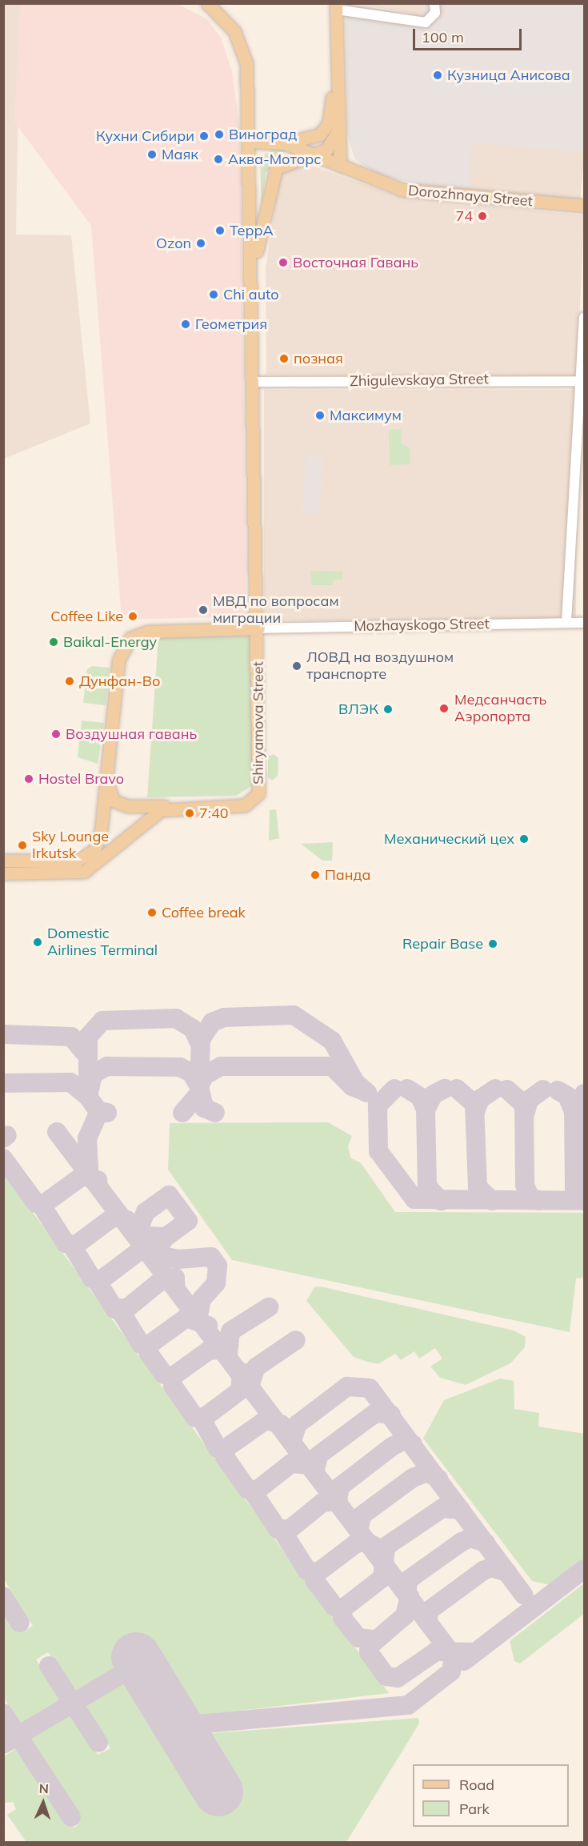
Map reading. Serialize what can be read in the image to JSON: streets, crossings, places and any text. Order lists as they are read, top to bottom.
{
  "streets": {
    "main road": ["Dorozhnaya Street", "Shiryamova Street"],
    "street": ["Zhigulevskaya Street", "Mozhayskogo Street"]
  },
  "crossings": [
    ["Zhigulevskaya Street", "Shiryamova Street"],
    ["Mozhayskogo Street", "Shiryamova Street"]
  ],
  "places": [
    "Кузница Анисова",
    "Виноград",
    "Кухни Сибири",
    "Маяк",
    "Аква-Моторс",
    "74",
    "ТеррА",
    "Ozon",
    "Восточная Гавань",
    "Chi auto",
    "Геометрия",
    "позная",
    "Максимум",
    "МВД по вопросам миграции",
    "Coffee Like",
    "Baikal-Energy",
    "ЛОВД на воздушном транспорте",
    "Дунфан-Во",
    "Медсанчасть Аэропорта",
    "ВЛЭК",
    "Воздушная гавань",
    "Hostel Bravo",
    "7:40",
    "Механический цех",
    "Sky Lounge Irkutsk",
    "Панда",
    "Coffee break",
    "Domestic Airlines Terminal",
    "Repair Base"
  ],
  "legend": ["Road", "Park"],
  "scale_bar": "100 m",
  "north": "top"
}
